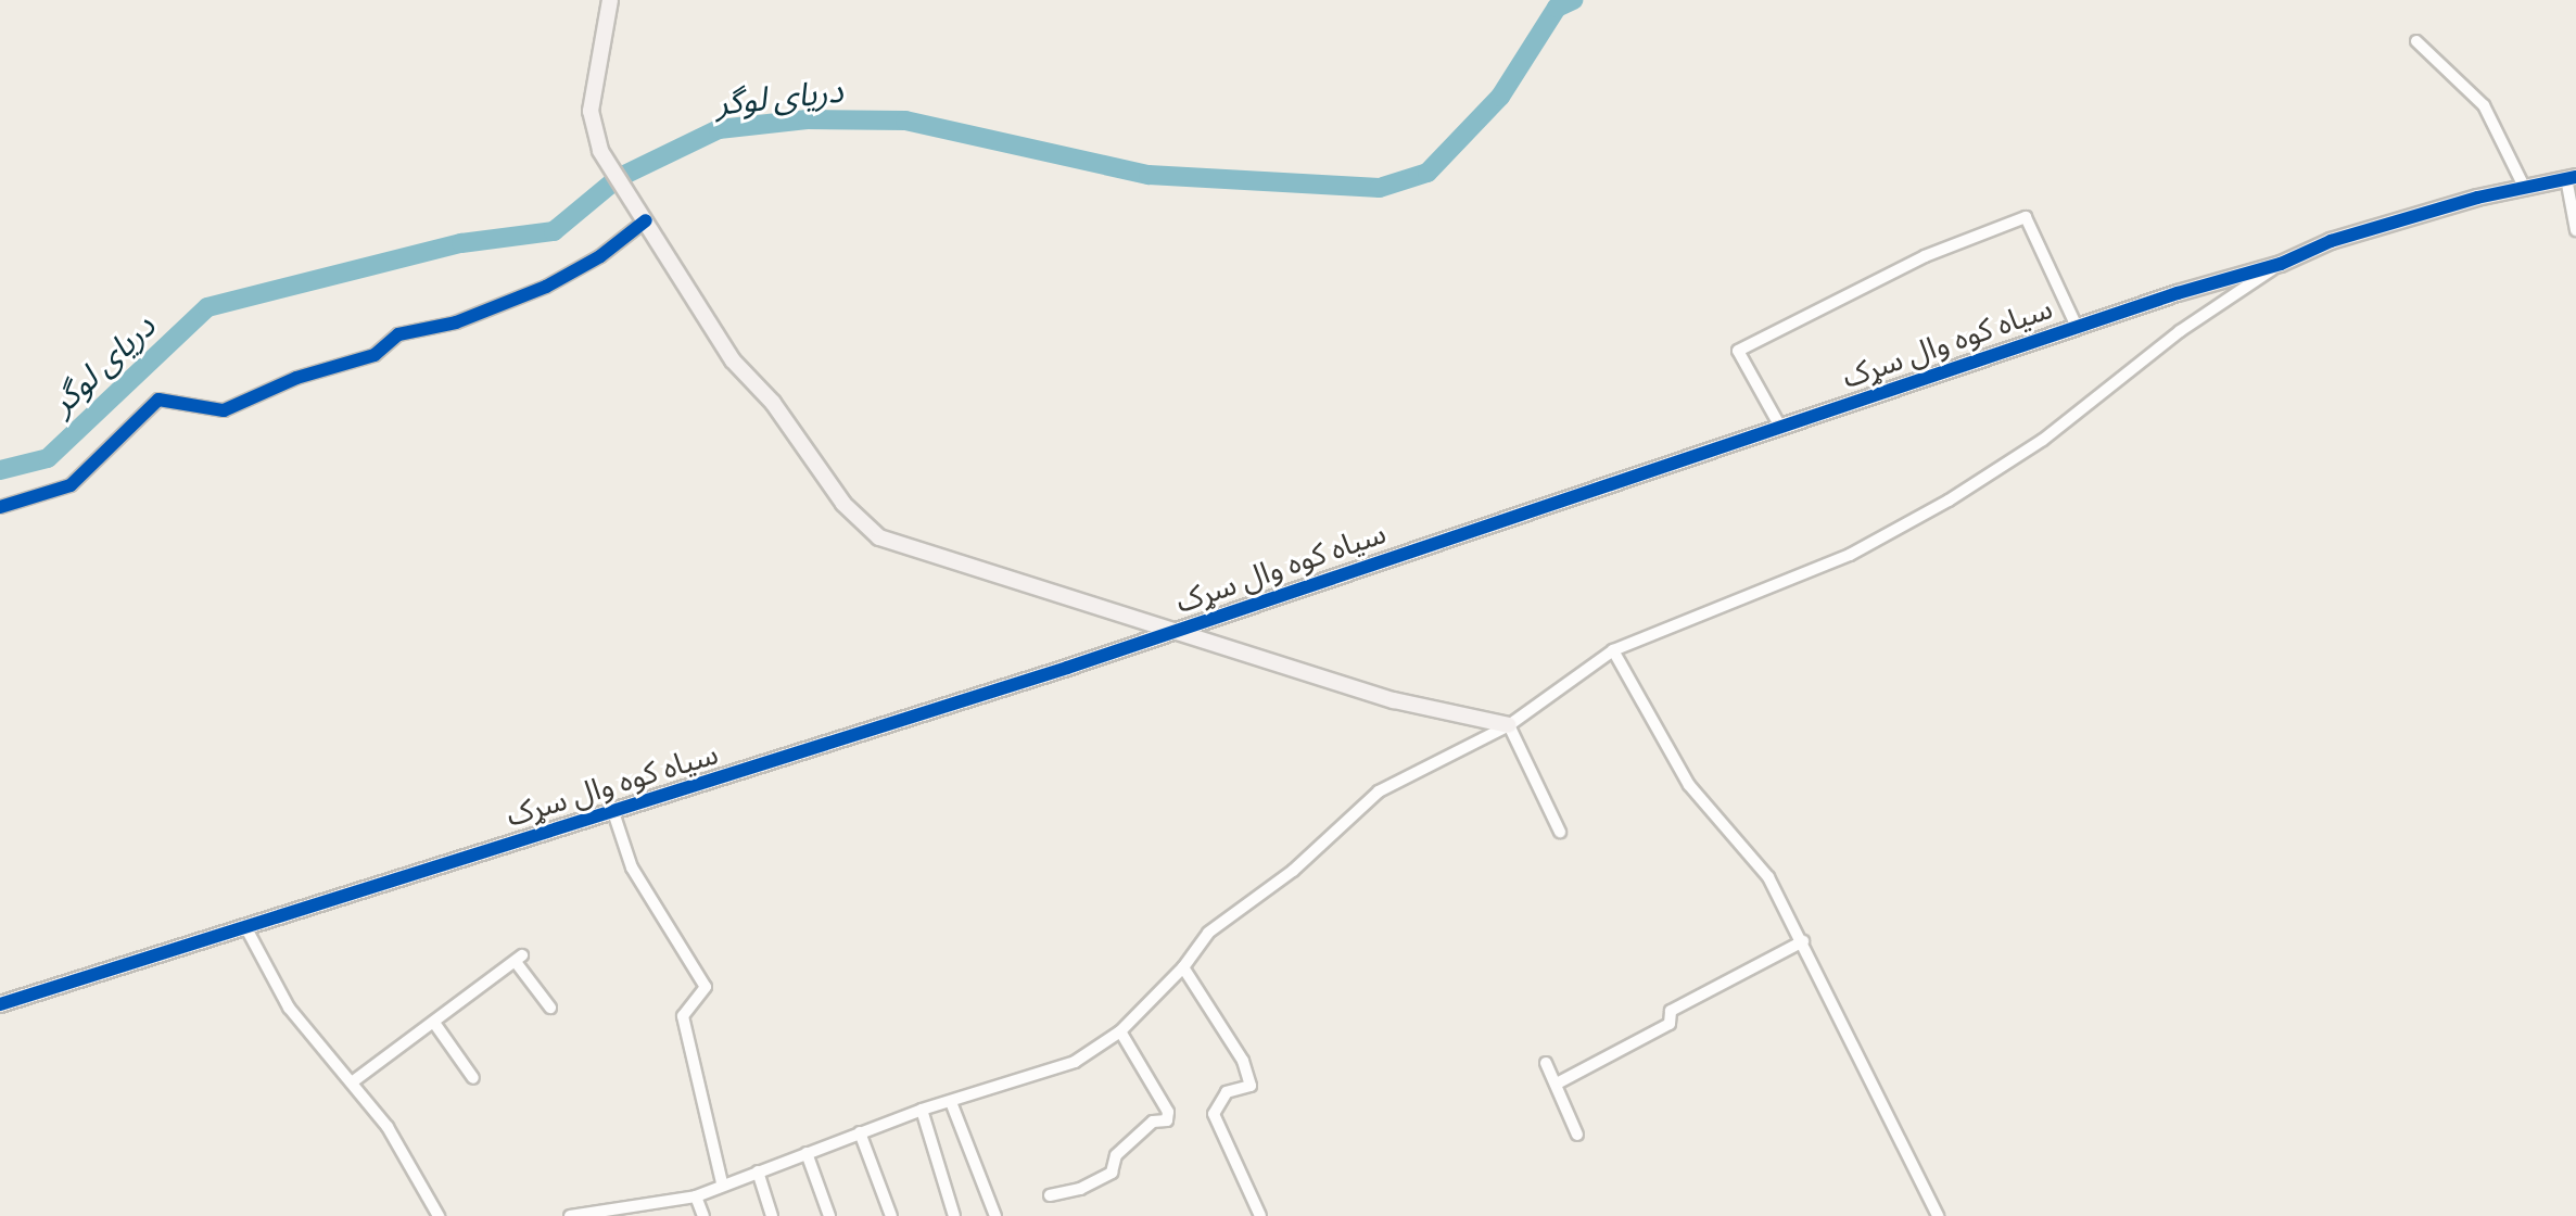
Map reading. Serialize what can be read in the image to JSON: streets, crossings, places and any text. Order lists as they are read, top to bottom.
{
  "streets": {
    "street": ["سیاه کوه وال سړک"]
  },
  "water": ["دریای لوگر"]
}
